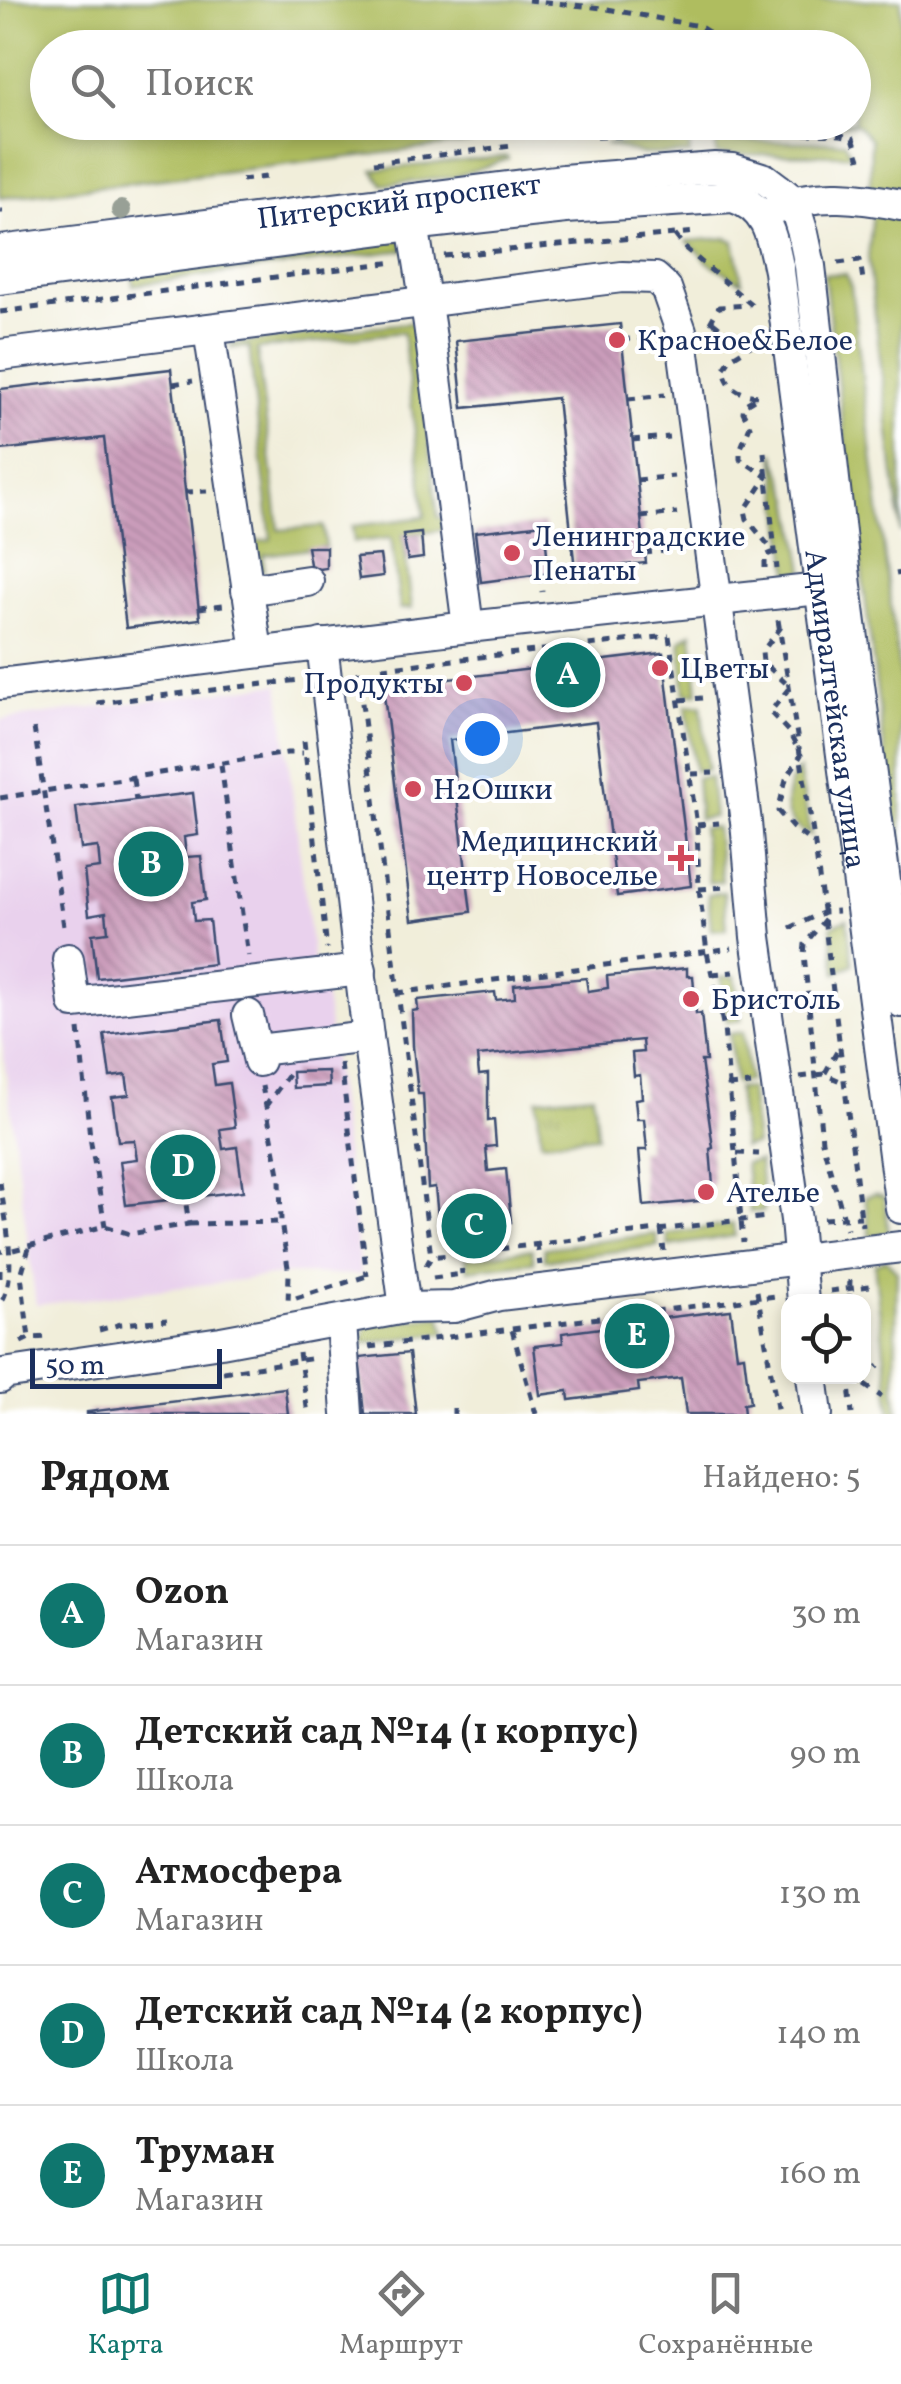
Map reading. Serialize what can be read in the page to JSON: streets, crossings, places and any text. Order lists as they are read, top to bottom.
{
  "streets": {
    "street": ["Питерский проспект", "Адмиралтейская улица"]
  },
  "crossings": [
    ["Питерский проспект", "Адмиралтейская улица"]
  ],
  "places": {
    "other": [
      "Красное&Белое",
      "Ленинградские Пенаты",
      "Цветы",
      "Продукты",
      "H2Oшки",
      "Бристоль",
      "Ателье"
    ],
    "health": ["Медицинский центр Новоселье"]
  },
  "scale_bar": "50 m",
  "page": {
    "search": "Поиск",
    "pins": [
      "A",
      "B",
      "D",
      "C",
      "E"
    ],
    "scale": "50 m",
    "heading": ["Рядом", "Найдено: 5"],
    "list": [
      {
        "mark": "A",
        "name": "Ozon",
        "note": "Магазин",
        "value": "30 m"
      },
      {
        "mark": "B",
        "name": "Детский сад №14 (1 корпус)",
        "note": "Школа",
        "value": "90 m"
      },
      {
        "mark": "C",
        "name": "Атмосфера",
        "note": "Магазин",
        "value": "130 m"
      },
      {
        "mark": "D",
        "name": "Детский сад №14 (2 корпус)",
        "note": "Школа",
        "value": "140 m"
      },
      {
        "mark": "E",
        "name": "Труман",
        "note": "Магазин",
        "value": "160 m"
      }
    ],
    "nav": ["Карта", "Маршрут", "Сохранённые"]
  }
}
